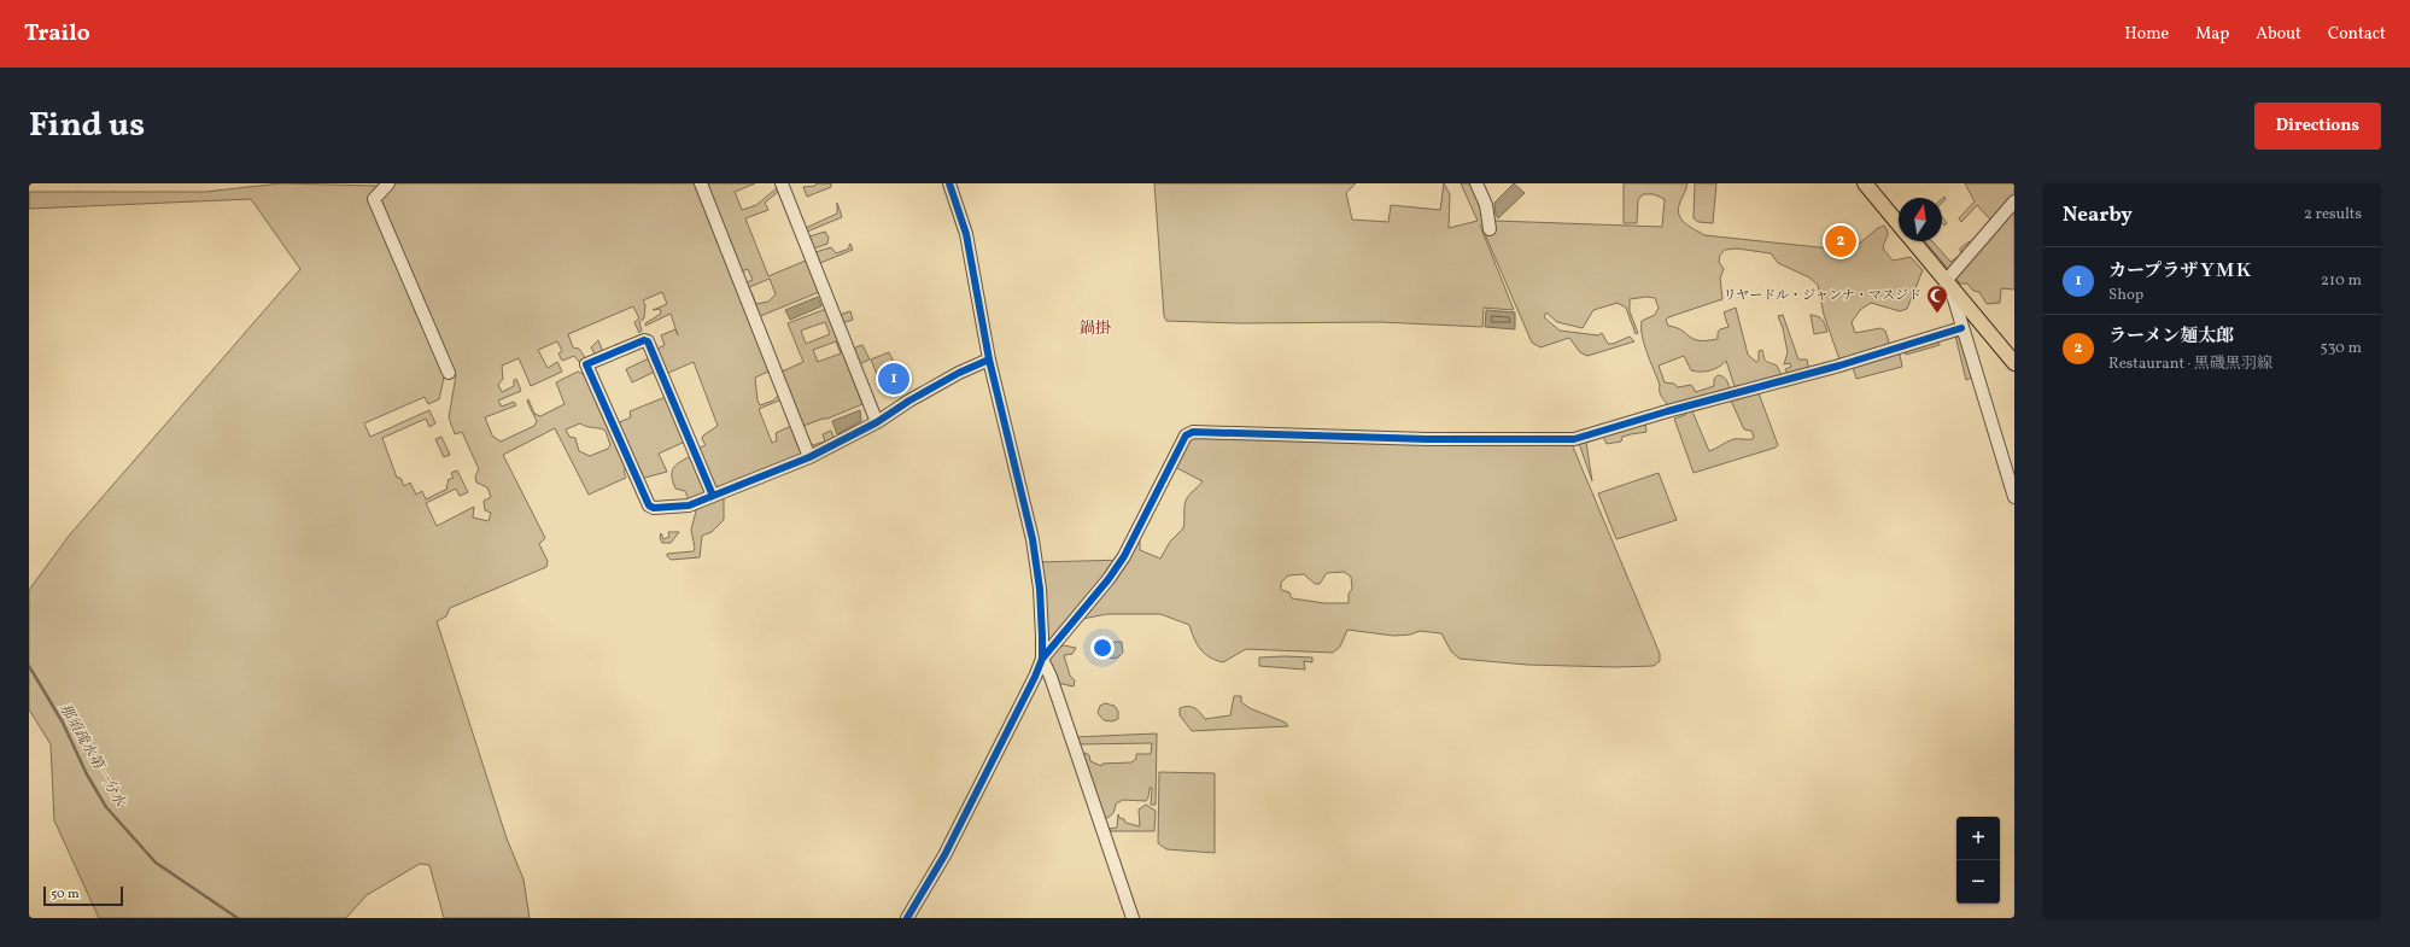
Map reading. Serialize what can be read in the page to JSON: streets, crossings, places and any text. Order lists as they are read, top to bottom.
{
  "districts": ["鍋掛"],
  "water": ["那須疏水第一分水"],
  "places": {
    "mosque": ["リヤードル・ジャンナ・マスジド"]
  },
  "scale_bar": "50 m",
  "north": "top",
  "page": {
    "header": "Trailo",
    "nav": [
      "Home",
      "Map",
      "About",
      "Contact"
    ],
    "title": "Find us",
    "buttons": "Directions",
    "heading": ["Nearby", "2 results"],
    "pins": ["2", "1"],
    "list": [
      {
        "mark": "1",
        "name": "カープラザＹＭＫ",
        "note": "Shop",
        "value": "210 m"
      },
      {
        "mark": "2",
        "name": "ラーメン麺太郎",
        "note": "Restaurant · 黒磯黒羽線",
        "value": "530 m"
      }
    ],
    "map_buttons": ["+", "−"],
    "scale": "50 m"
  }
}
